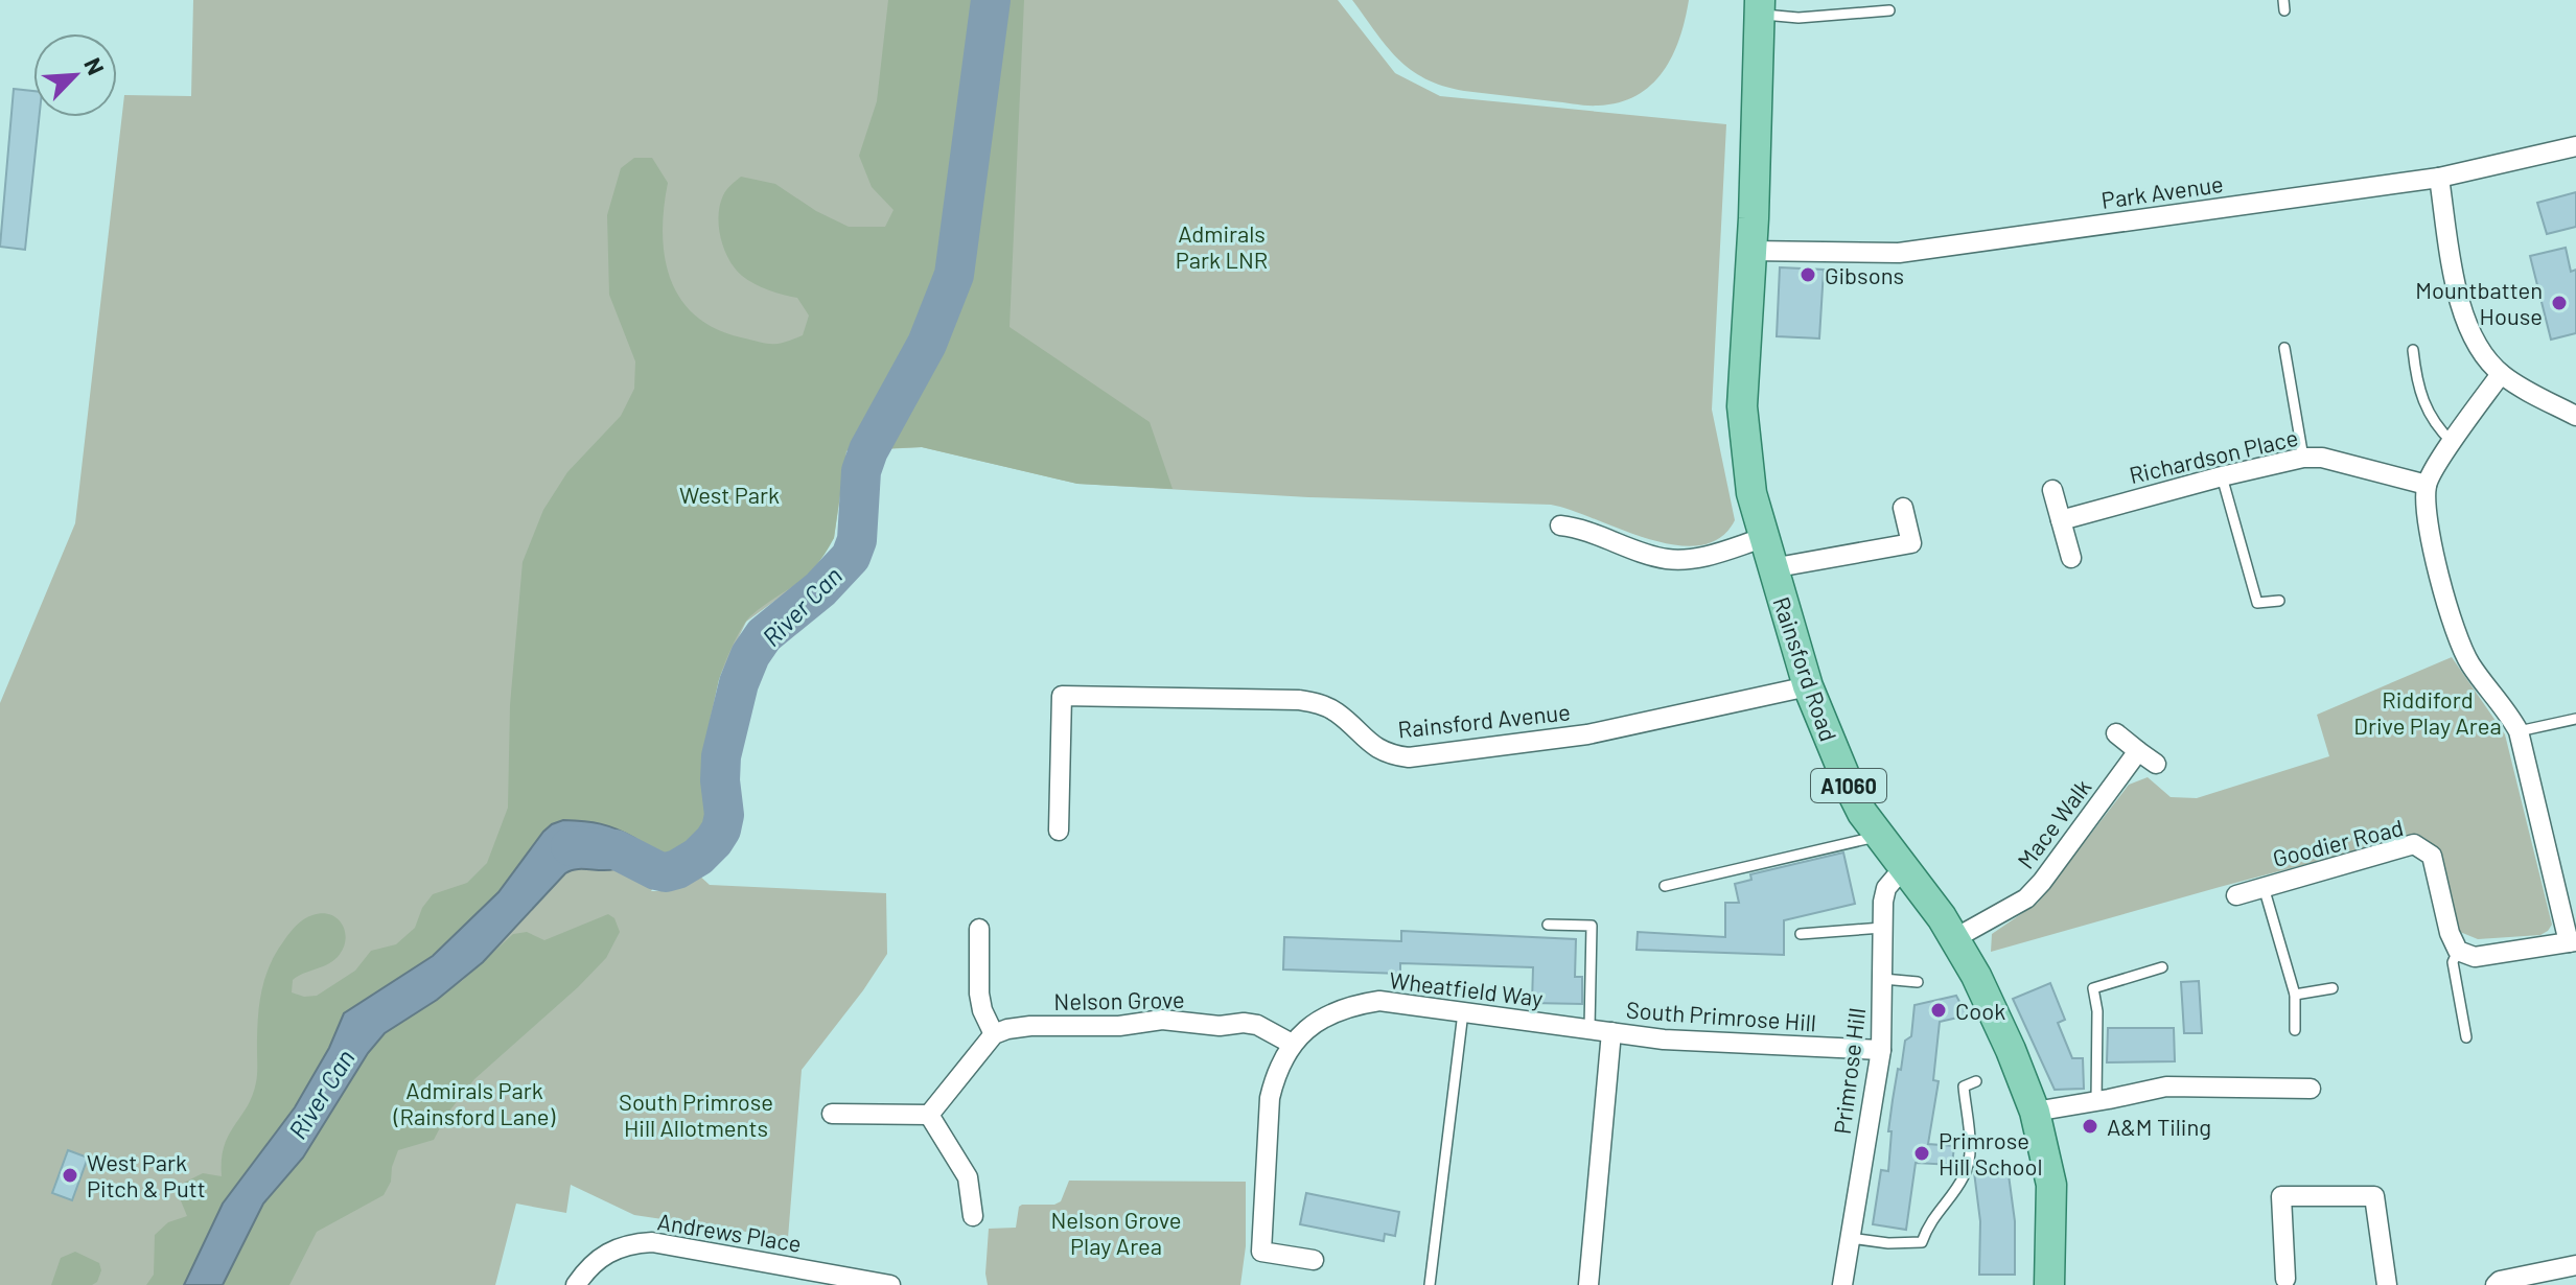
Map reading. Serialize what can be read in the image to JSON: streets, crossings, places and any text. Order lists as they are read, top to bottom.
{
  "streets": {
    "main road": ["Rainsford Road", "A1060"],
    "street": [
      "Park Avenue",
      "Richardson Place",
      "Rainsford Avenue",
      "Mace Walk",
      "Goodier Road",
      "Wheatfield Way",
      "Nelson Grove",
      "South Primrose Hill",
      "Primrose Hill",
      "Andrews Place"
    ]
  },
  "crossings": [
    ["Park Avenue", "Rainsford Road"],
    ["Rainsford Road", "Rainsford Avenue"],
    ["Rainsford Road", "Mace Walk"],
    ["Rainsford Road", "Primrose Hill"],
    ["Wheatfield Way", "Nelson Grove"],
    ["Wheatfield Way", "South Primrose Hill"],
    ["South Primrose Hill", "Primrose Hill"]
  ],
  "water": ["River Can"],
  "parks": [
    "Admirals Park LNR",
    "West Park",
    "Riddiford Drive Play Area",
    "Admirals Park (Rainsford Lane)",
    "South Primrose Hill Allotments",
    "Nelson Grove Play Area"
  ],
  "places": [
    "Gibsons",
    "Mountbatten House",
    "Cook",
    "A&M Tiling",
    "Primrose Hill School",
    "West Park Pitch & Putt"
  ],
  "north": "top right"
}
